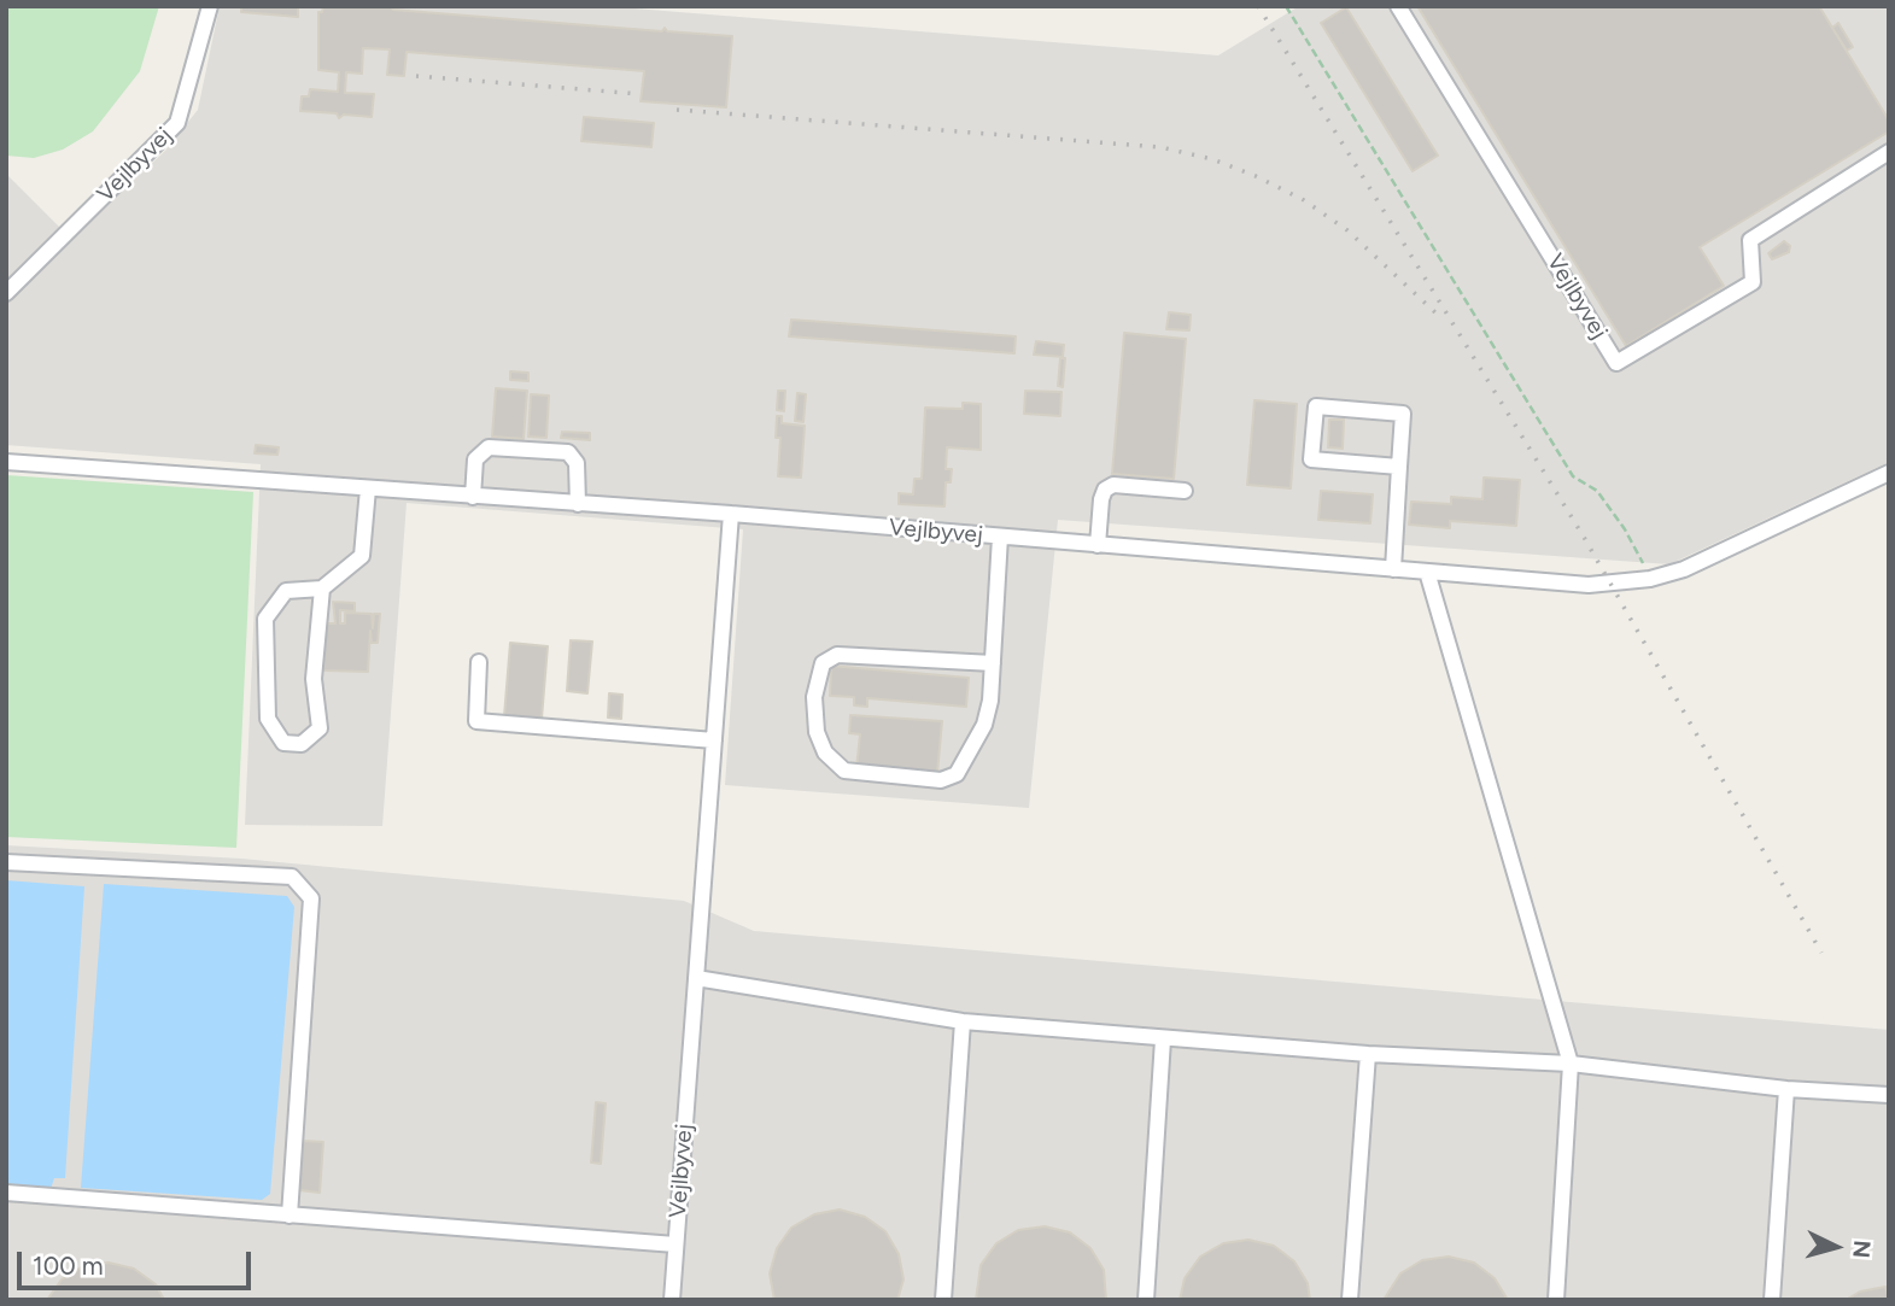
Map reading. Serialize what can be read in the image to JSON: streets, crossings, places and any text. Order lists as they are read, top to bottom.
{
  "streets": {
    "street": ["Vejlbyvej"]
  },
  "scale_bar": "100 m",
  "north": "right"
}
